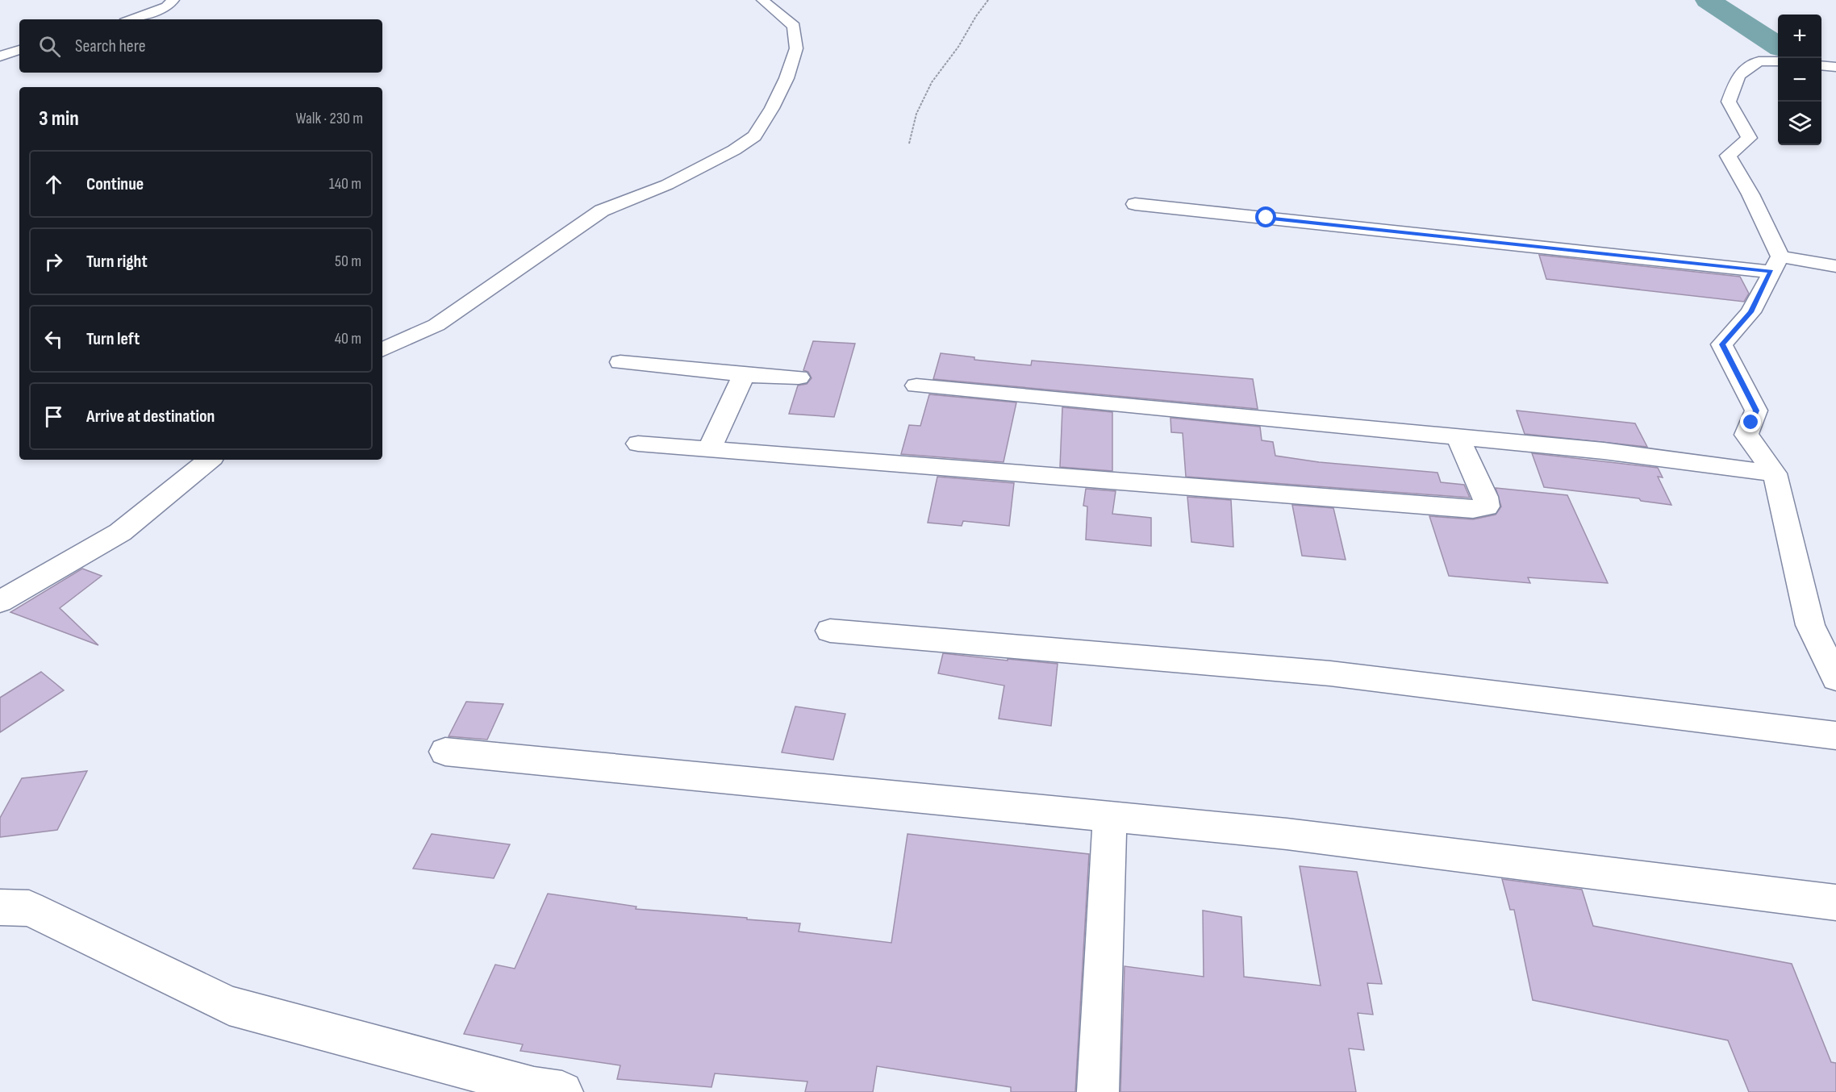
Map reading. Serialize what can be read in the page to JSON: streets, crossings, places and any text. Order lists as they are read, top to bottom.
{
  "page": {
    "map_buttons": ["+", "−"],
    "search": "Search here",
    "heading": ["3 min", "Walk · 230 m"],
    "list": [
      ["Continue", "140 m"],
      ["Turn right", "50 m"],
      ["Turn left", "40 m"],
      "Arrive at destination"
    ]
  }
}
